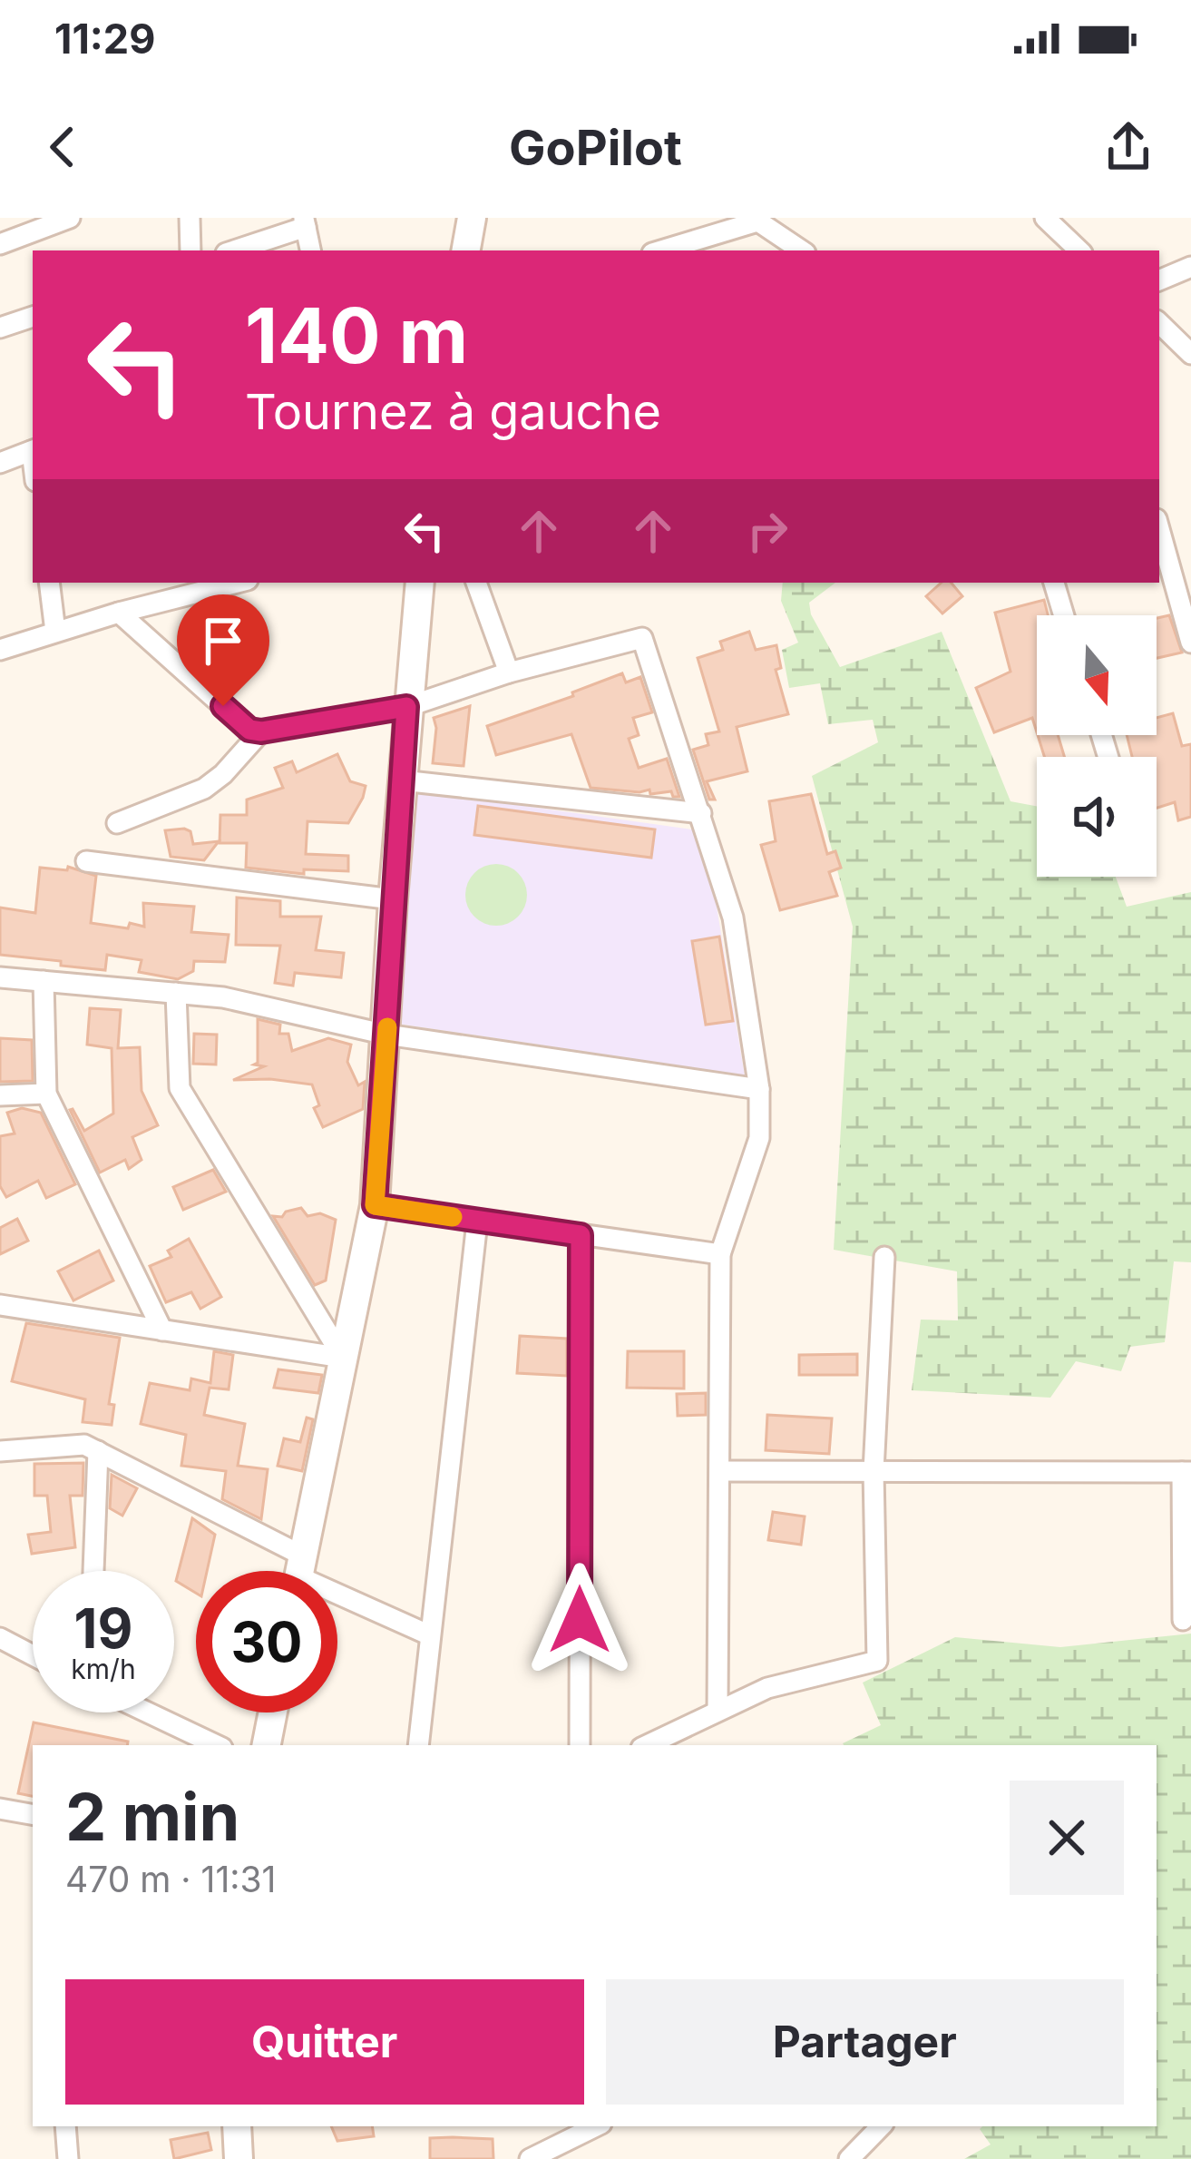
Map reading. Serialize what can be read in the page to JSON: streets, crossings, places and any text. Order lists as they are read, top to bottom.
{
  "north": "bottom",
  "page": {
    "status": "11:29",
    "header": "GoPilot",
    "turn": ["140 m", "Tournez à gauche"],
    "speed": "19 km/h",
    "limit": "30",
    "heading": ["2 min", "470 m · 11:31"],
    "buttons": ["Quitter", "Partager"]
  }
}
